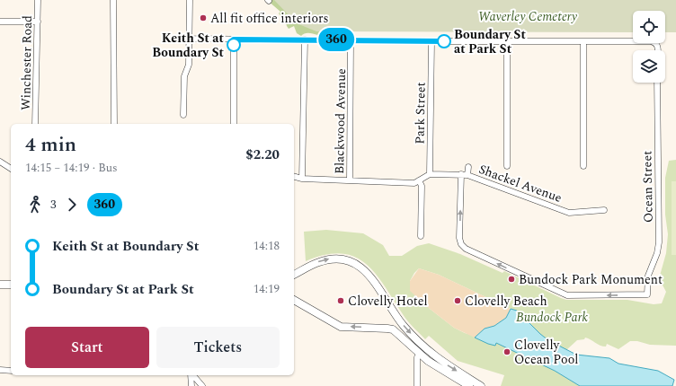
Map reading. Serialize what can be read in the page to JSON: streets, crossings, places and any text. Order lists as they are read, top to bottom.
{
  "streets": {
    "street": [
      "Winchester Road",
      "Park Street",
      "Blackwood Avenue",
      "Shackel Avenue",
      "Ocean Street"
    ]
  },
  "crossings": [
    ["Park Street", "Shackel Avenue"],
    ["Shackel Avenue", "Ocean Street"]
  ],
  "parks": ["Waverley Cemetery", "Bundock Park"],
  "places": [
    "All fit office interiors",
    "Boundary St at Park St",
    "Keith St at Boundary St",
    "Bundock Park Monument",
    "Clovelly Hotel",
    "Clovelly Beach",
    "Clovelly Ocean Pool"
  ],
  "lines": ["bus line 360"],
  "page": {
    "on_map": "360",
    "heading": ["4 min", "14:15 – 14:19 · Bus", "$2.20"],
    "legs": ["3", "360"],
    "list": [
      {
        "name": "Keith St at Boundary St",
        "value": "14:18"
      },
      {
        "name": "Boundary St at Park St",
        "value": "14:19"
      }
    ],
    "buttons": ["Start", "Tickets"]
  }
}
